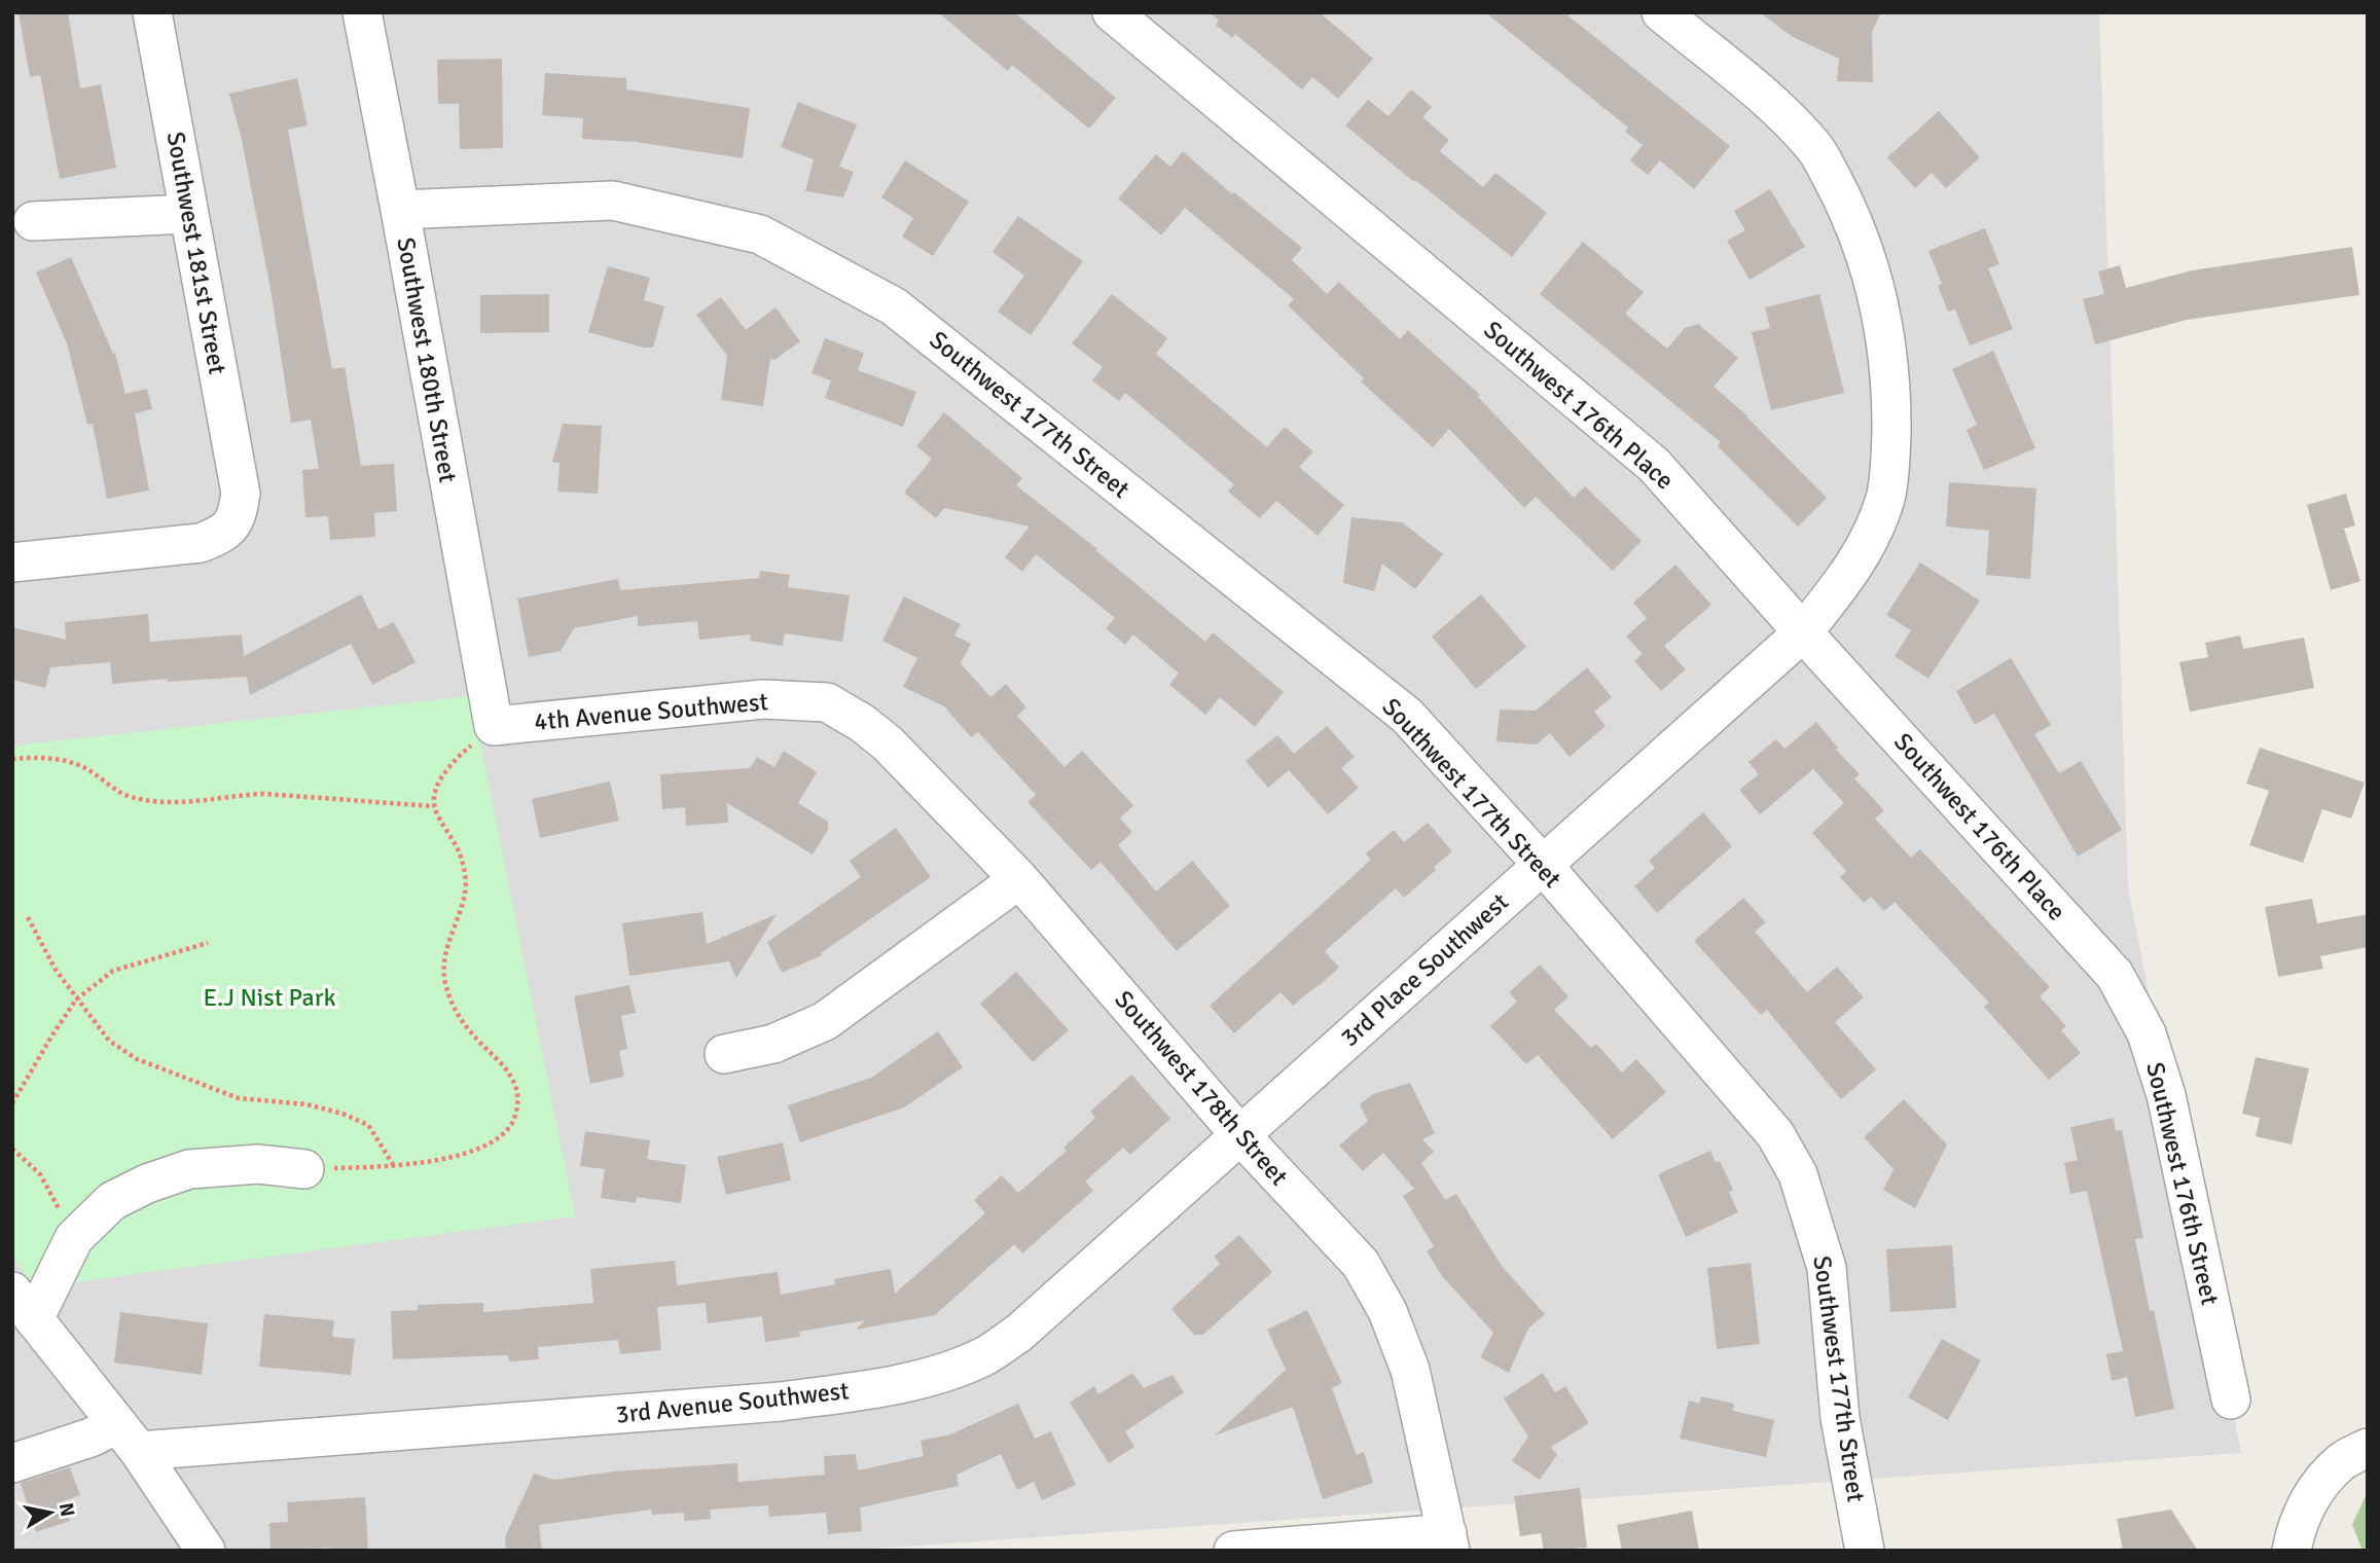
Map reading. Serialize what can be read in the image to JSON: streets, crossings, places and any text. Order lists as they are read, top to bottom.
{
  "streets": {
    "street": [
      "Southwest 181st Street",
      "Southwest 180th Street",
      "Southwest 176th Place",
      "Southwest 177th Street",
      "4th Avenue Southwest",
      "3rd Place Southwest",
      "Southwest 178th Street",
      "Southwest 176th Street",
      "3rd Avenue Southwest"
    ]
  },
  "crossings": [
    ["Southwest 180th Street", "Southwest 177th Street"],
    ["Southwest 180th Street", "4th Avenue Southwest"],
    ["Southwest 176th Place", "3rd Place Southwest"],
    ["Southwest 176th Place", "Southwest 176th Street"],
    ["Southwest 177th Street", "3rd Place Southwest"],
    ["4th Avenue Southwest", "Southwest 178th Street"],
    ["3rd Place Southwest", "Southwest 178th Street"],
    ["3rd Place Southwest", "3rd Avenue Southwest"],
    ["Southwest 178th Street", "3rd Avenue Southwest"]
  ],
  "parks": ["E.J Nist Park"],
  "north": "right"
}
